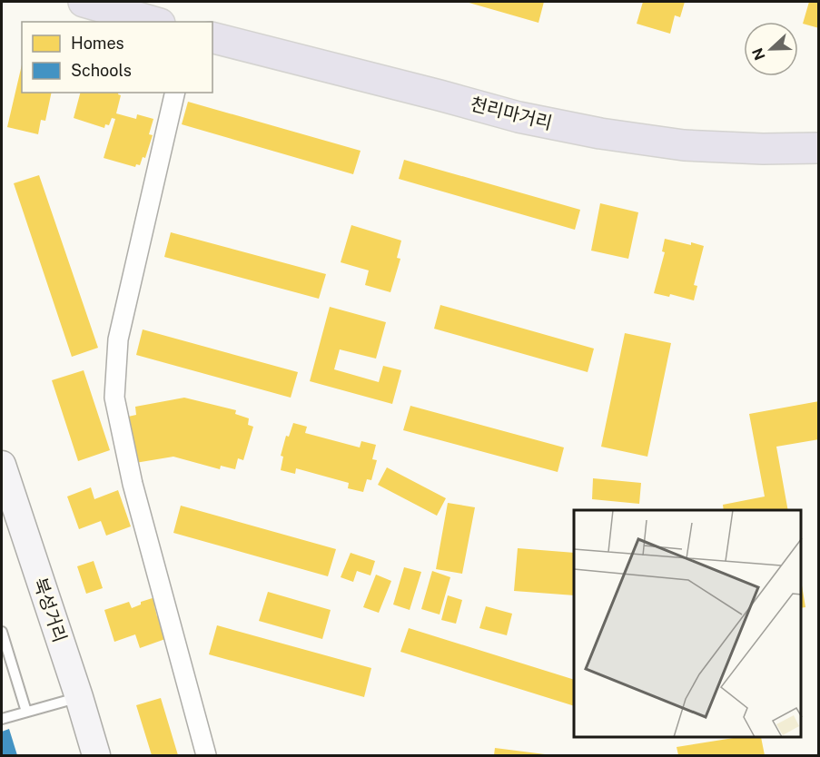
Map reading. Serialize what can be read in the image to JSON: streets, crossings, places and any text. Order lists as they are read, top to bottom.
{
  "streets": {
    "highway": ["천리마거리"],
    "main road": ["북성거리"]
  },
  "legend": ["Homes", "Schools"],
  "north": "left"
}
